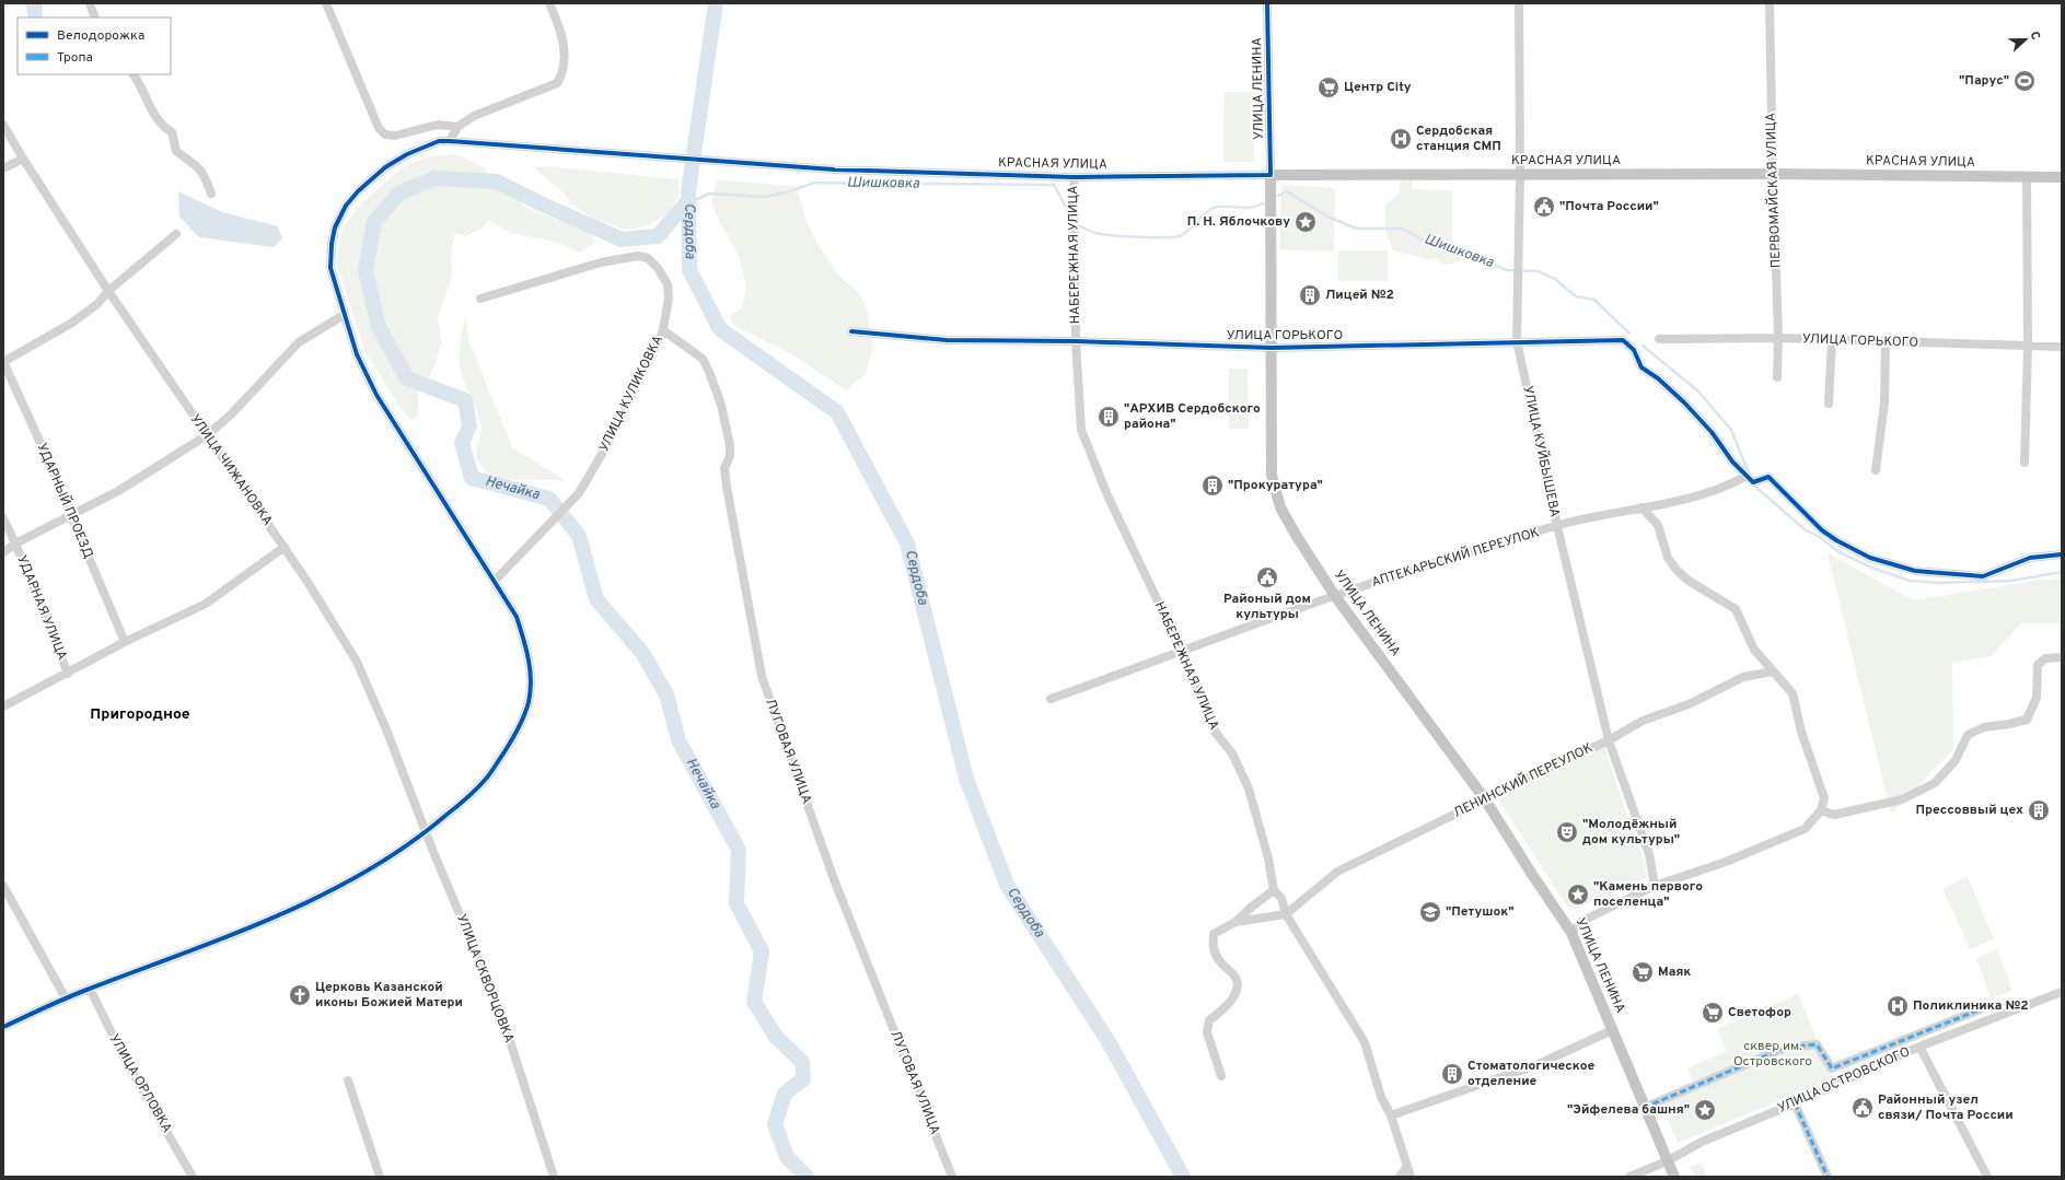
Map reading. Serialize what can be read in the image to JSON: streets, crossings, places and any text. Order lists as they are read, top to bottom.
{
  "streets": {
    "main road": ["УЛИЦА ЛЕНИНА", "КРАСНАЯ УЛИЦА"],
    "street": [
      "ПЕРВОМАЙСКАЯ УЛИЦА",
      "НАБЕРЕЖНАЯ УЛИЦА",
      "УЛИЦА ГОРЬКОГО",
      "УЛИЦА КУЛИКОВКА",
      "УЛИЦА КУЙБЫШЕВА",
      "УЛИЦА ЧИЖАНОВКА",
      "УДАРНЫЙ ПРОЕЗД",
      "АПТЕКАРЬСКИЙ ПЕРЕУЛОК",
      "УДАРНАЯ УЛИЦА",
      "ЛУГОВАЯ УЛИЦА",
      "ЛЕНИНСКИЙ ПЕРЕУЛОК",
      "УЛИЦА СКВОРЦОВКА",
      "УЛИЦА ОСТРОВСКОГО",
      "УЛИЦА ОРЛОВКА"
    ]
  },
  "crossings": [
    ["УЛИЦА ЛЕНИНА", "КРАСНАЯ УЛИЦА"],
    ["УЛИЦА ЛЕНИНА", "УЛИЦА ГОРЬКОГО"],
    ["УЛИЦА ЛЕНИНА", "АПТЕКАРЬСКИЙ ПЕРЕУЛОК"],
    ["УЛИЦА ЛЕНИНА", "ЛЕНИНСКИЙ ПЕРЕУЛОК"],
    ["УЛИЦА ЛЕНИНА", "УЛИЦА ОСТРОВСКОГО"],
    ["КРАСНАЯ УЛИЦА", "ПЕРВОМАЙСКАЯ УЛИЦА"],
    ["КРАСНАЯ УЛИЦА", "НАБЕРЕЖНАЯ УЛИЦА"],
    ["КРАСНАЯ УЛИЦА", "УЛИЦА КУЛИКОВКА"],
    ["КРАСНАЯ УЛИЦА", "УЛИЦА КУЙБЫШЕВА"],
    ["КРАСНАЯ УЛИЦА", "УЛИЦА ЧИЖАНОВКА"],
    ["КРАСНАЯ УЛИЦА", "УЛИЦА СКВОРЦОВКА"],
    ["КРАСНАЯ УЛИЦА", "УЛИЦА ОРЛОВКА"],
    ["ПЕРВОМАЙСКАЯ УЛИЦА", "УЛИЦА ГОРЬКОГО"],
    ["НАБЕРЕЖНАЯ УЛИЦА", "УЛИЦА ГОРЬКОГО"],
    ["НАБЕРЕЖНАЯ УЛИЦА", "АПТЕКАРЬСКИЙ ПЕРЕУЛОК"],
    ["НАБЕРЕЖНАЯ УЛИЦА", "ЛЕНИНСКИЙ ПЕРЕУЛОК"],
    ["УЛИЦА ГОРЬКОГО", "УЛИЦА КУЙБЫШЕВА"],
    ["УЛИЦА ГОРЬКОГО", "АПТЕКАРЬСКИЙ ПЕРЕУЛОК"],
    ["УЛИЦА КУЛИКОВКА", "ЛУГОВАЯ УЛИЦА"],
    ["УЛИЦА КУЙБЫШЕВА", "АПТЕКАРЬСКИЙ ПЕРЕУЛОК"],
    ["УЛИЦА КУЙБЫШЕВА", "ЛЕНИНСКИЙ ПЕРЕУЛОК"],
    ["УЛИЦА ЧИЖАНОВКА", "УЛИЦА СКВОРЦОВКА"]
  ],
  "districts": ["Пригородное"],
  "water": ["Шишковка", "Сердоба", "Нечайка"],
  "parks": ["сквер им. Островского"],
  "places": {
    "sports": ["\"Парус\""],
    "supermarket": ["Центр City", "Maяк", "Светофор"],
    "hospital": ["Сердобская станция СМП", "Поликлиника №2"],
    "public building": ["\"Почта России\"", "Районый дом культуры", "Районный узел связи/ Почта России"],
    "place": ["П. Н. Яблочкову", "\"Камень первого поселенца\"", "\"Эйфелева башня\""],
    "building": [
      "Лицей №2",
      "\"АРХИВ Сердобского района\"",
      "\"Прокуратура\"",
      "Прессоввый цех",
      "Стоматологическое отделение"
    ],
    "theatre": ["\"Молодёжный дом культуры\""],
    "school or university": ["\"Петушок\""],
    "church": ["Церковь Казанской иконы Божией Матери"]
  },
  "legend": ["Велодорожка", "Тропа"],
  "north": "right"
}
